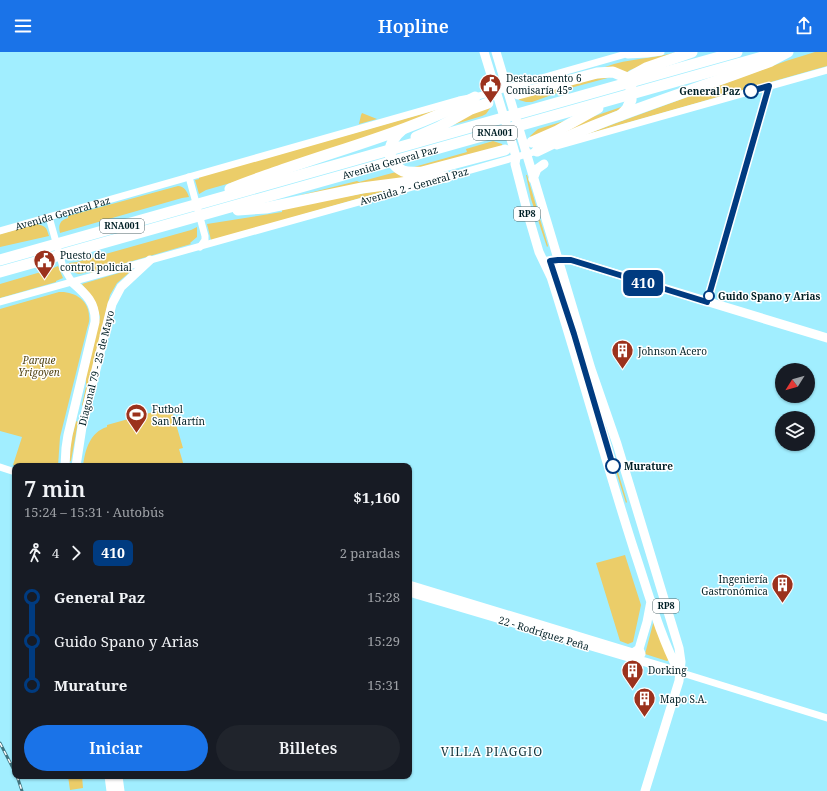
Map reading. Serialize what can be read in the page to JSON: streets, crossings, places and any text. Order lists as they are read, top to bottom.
{
  "streets": {
    "highway": ["RNA001", "Avenida General Paz"],
    "main road": ["RP8", "Diagonal 79 - 25 de Mayo", "22 - Rodríguez Peña"],
    "street": ["Avenida 2 - General Paz"]
  },
  "crossings": [
    ["Avenida 2 - General Paz", "RP8"],
    ["Avenida 2 - General Paz", "Diagonal 79 - 25 de Mayo"],
    ["RP8", "22 - Rodríguez Peña"]
  ],
  "districts": ["VILLA PIAGGIO"],
  "parks": ["Parque Yrigoyen"],
  "places": {
    "other": ["General Paz", "Guido Spano y Arias", "Murature"],
    "public building": ["Destacamento 6 Comisaría 45º", "Puesto de control policial"],
    "building": [
      "Johnson Acero",
      "Ingeniería Gastronómica",
      "Dorking",
      "Mapo S.A."
    ],
    "sports": ["Futbol San Martín"]
  },
  "lines": ["bus line 410"],
  "north": "bottom left",
  "page": {
    "header": "Hopline",
    "on_map": "410",
    "heading": ["7 min", "15:24 – 15:31 · Autobús", "$1,160"],
    "legs": ["4", "410", "2 paradas"],
    "list": [
      {
        "name": "General Paz",
        "value": "15:28"
      },
      {
        "name": "Guido Spano y Arias",
        "value": "15:29"
      },
      {
        "name": "Murature",
        "value": "15:31"
      }
    ],
    "buttons": ["Iniciar", "Billetes"]
  }
}
